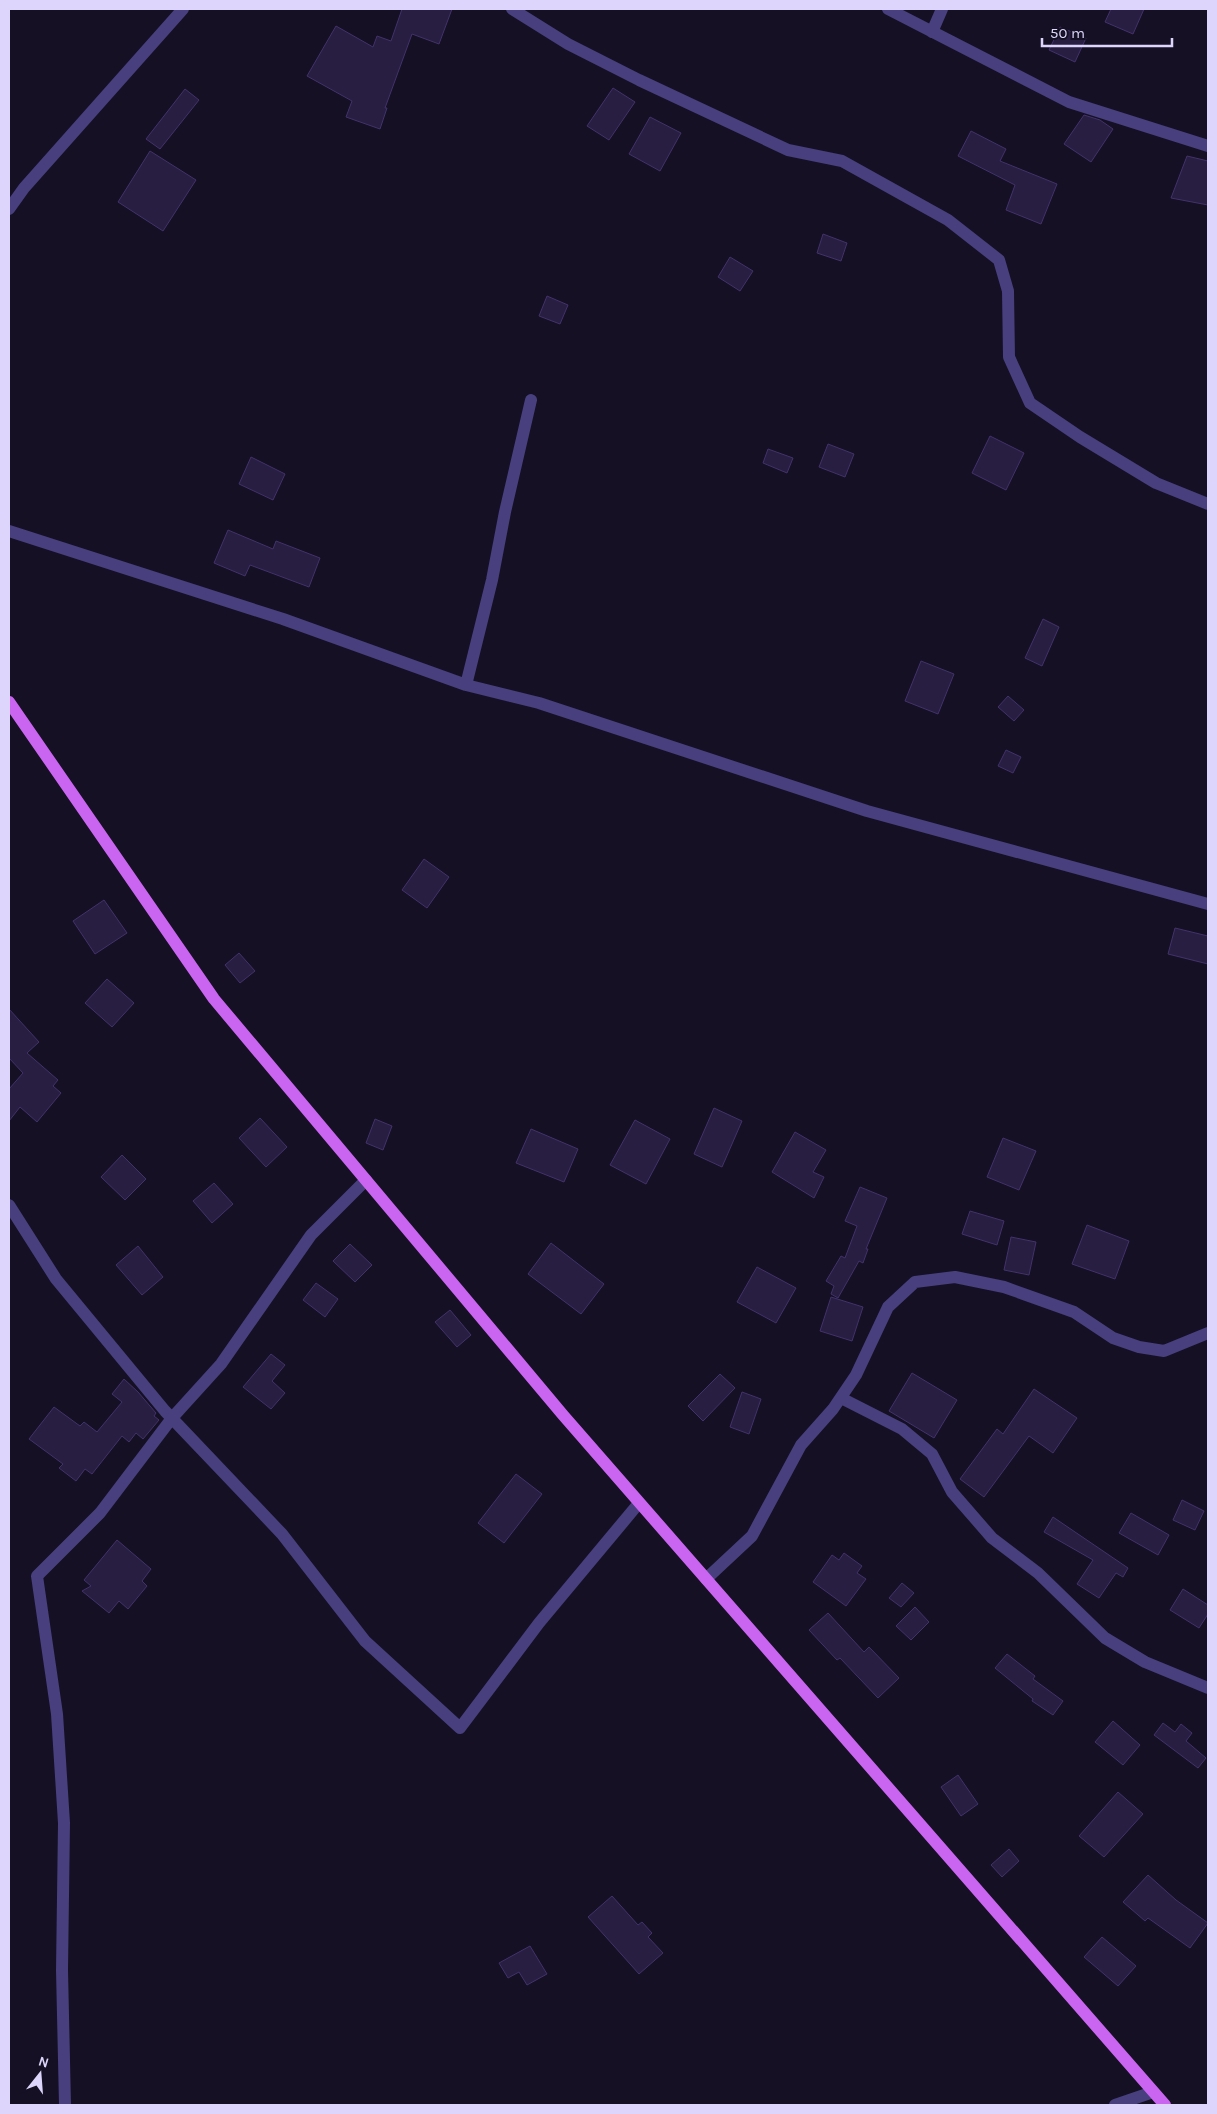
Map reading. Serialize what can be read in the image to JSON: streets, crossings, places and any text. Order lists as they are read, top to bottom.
{
  "scale_bar": "50 m",
  "north": "top"
}
